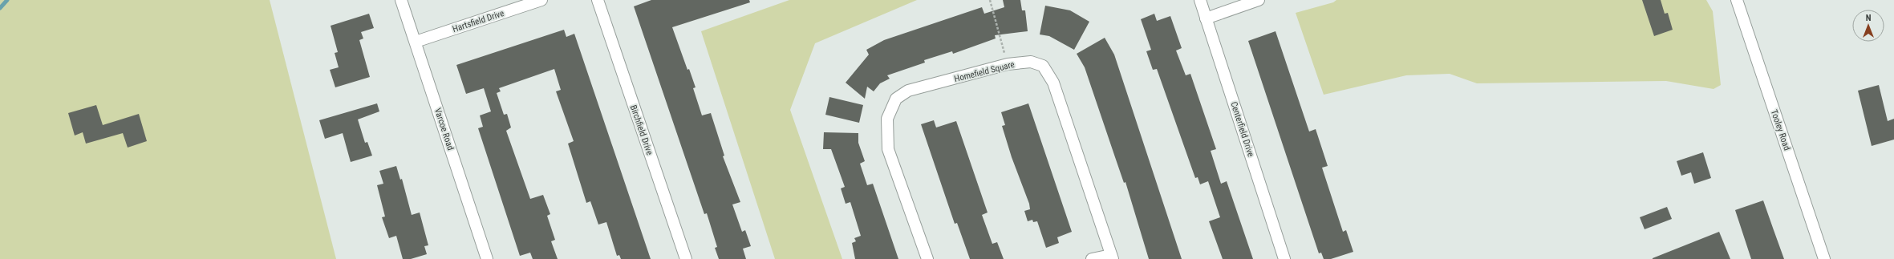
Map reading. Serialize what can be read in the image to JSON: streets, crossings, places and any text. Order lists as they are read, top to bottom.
{
  "streets": {
    "street": [
      "Hartsfield Drive",
      "Homefield Square",
      "Varcoe Road",
      "Centerfield Drive",
      "Birchfield Drive",
      "Tooley Road"
    ]
  },
  "crossings": [
    ["Hartsfield Drive", "Varcoe Road"]
  ],
  "north": "top"
}
